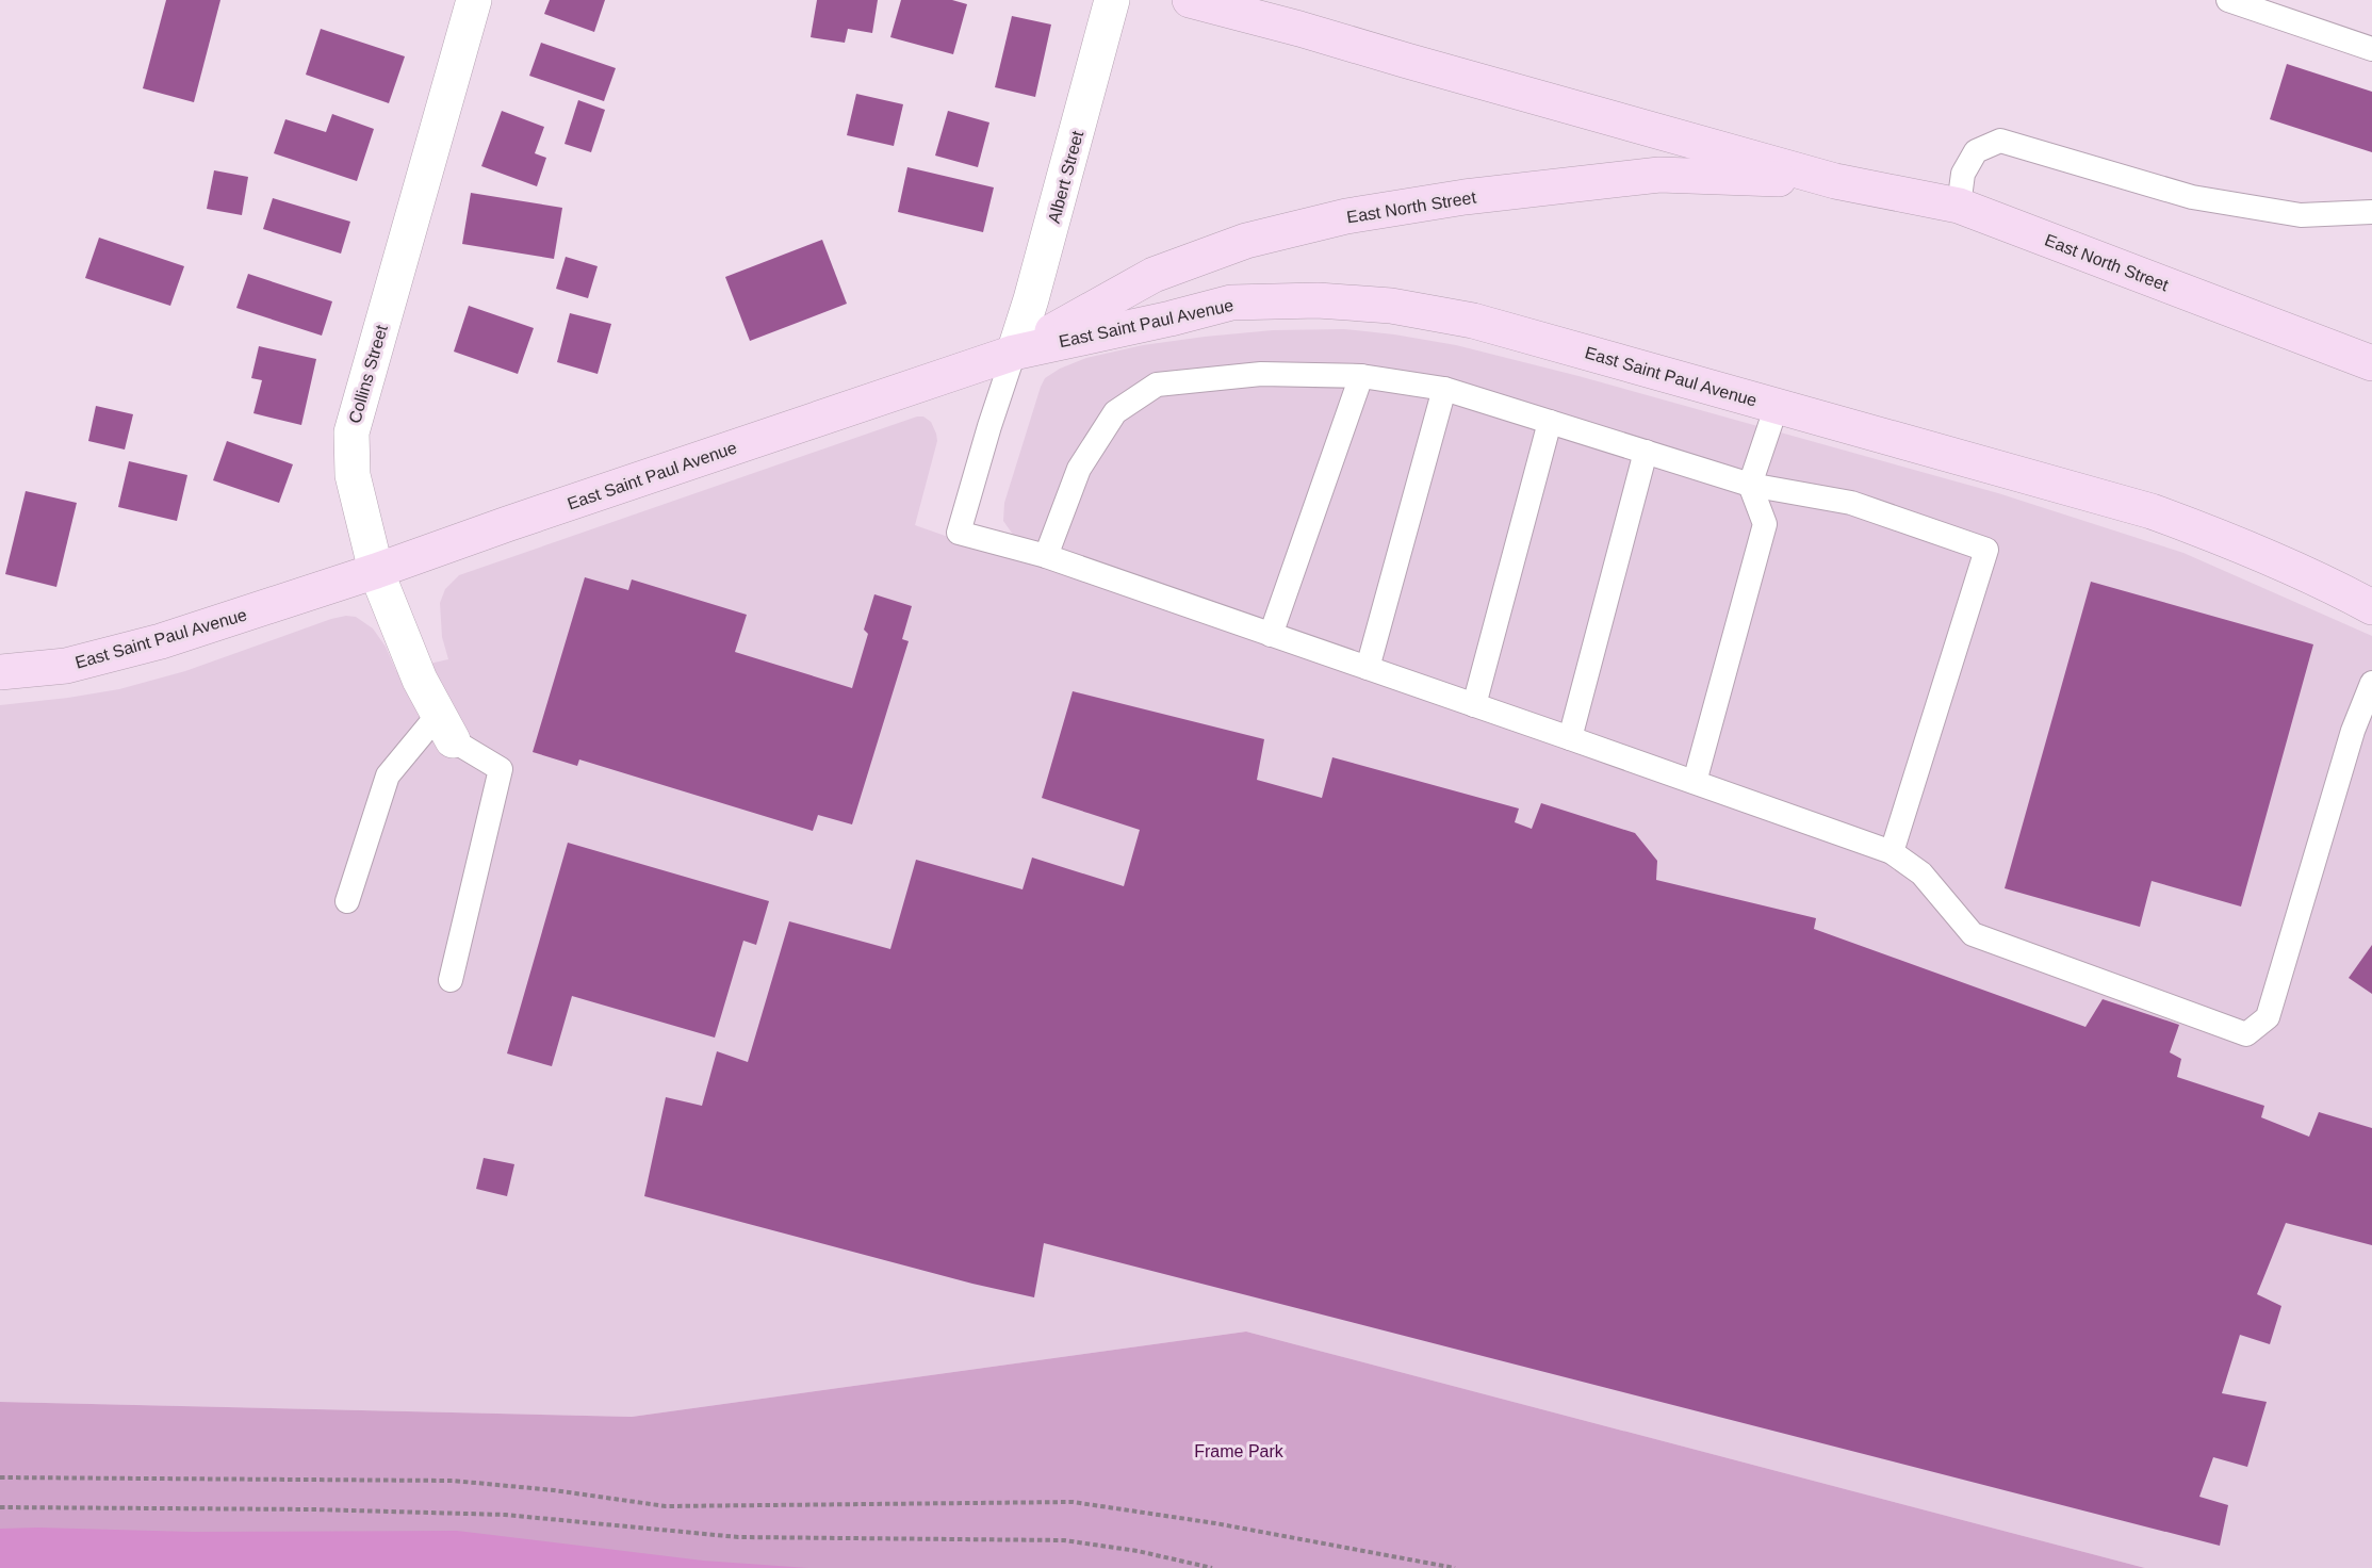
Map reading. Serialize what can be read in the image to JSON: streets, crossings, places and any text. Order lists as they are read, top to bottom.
{
  "streets": {
    "main road": ["East North Street", "East Saint Paul Avenue"],
    "street": ["Albert Street", "Collins Street"]
  },
  "crossings": [
    ["Albert Street", "East North Street"],
    ["Albert Street", "East Saint Paul Avenue"],
    ["East North Street", "East Saint Paul Avenue"],
    ["East Saint Paul Avenue", "Collins Street"]
  ],
  "parks": ["Frame Park"]
}
